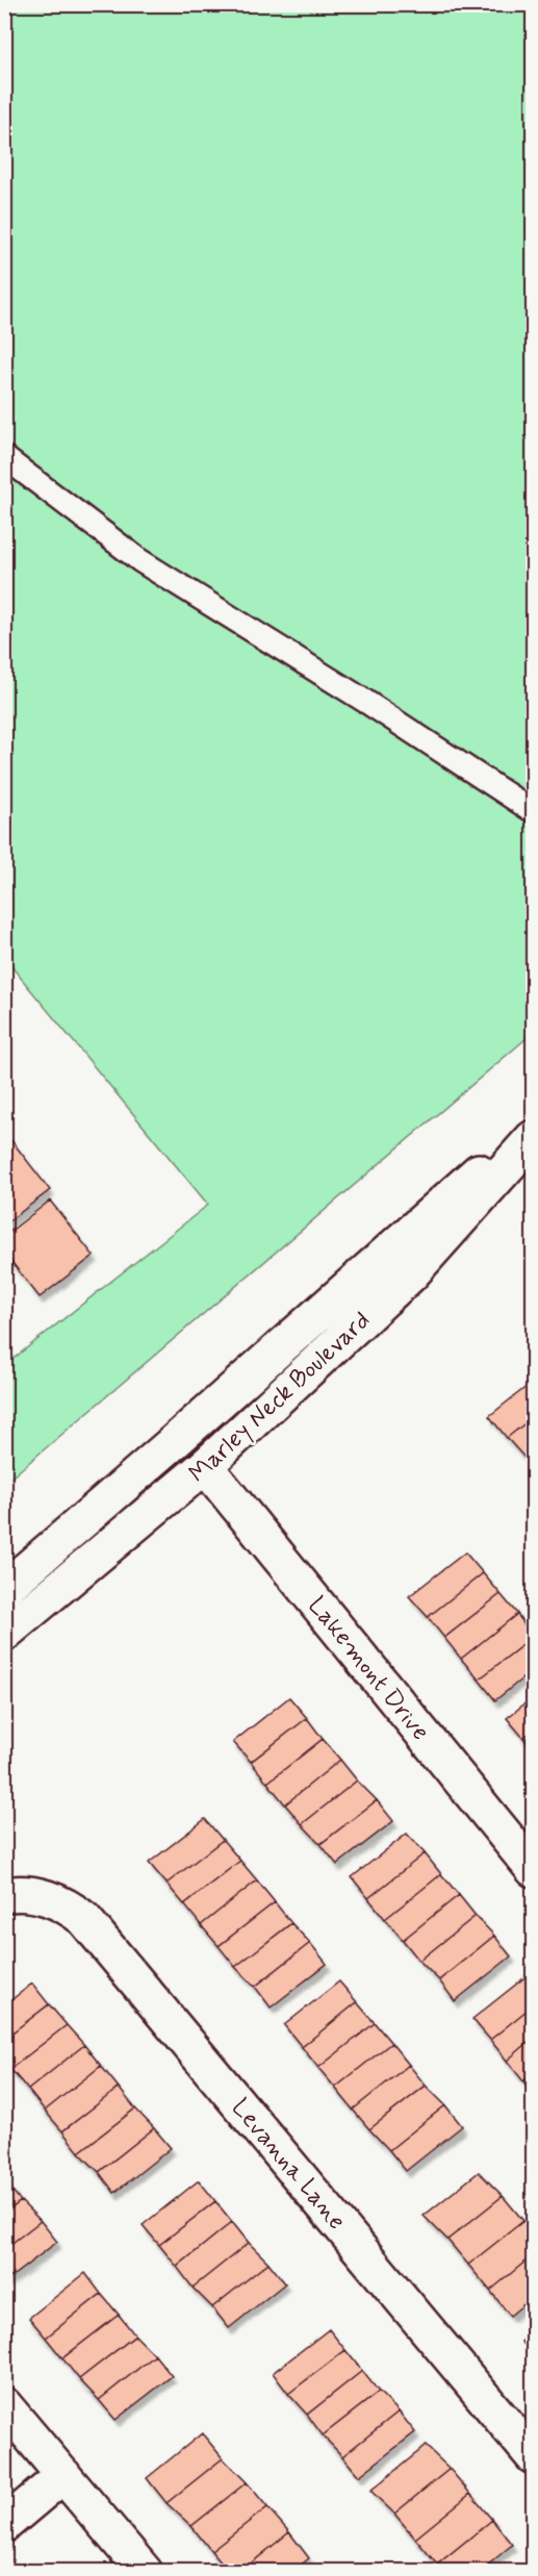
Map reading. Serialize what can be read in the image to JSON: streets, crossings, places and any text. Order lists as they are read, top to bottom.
{
  "streets": {
    "street": ["Marley Neck Boulevard", "Lakemont Drive", "Levanna Lane"]
  },
  "crossings": [
    ["Marley Neck Boulevard", "Lakemont Drive"]
  ]
}
